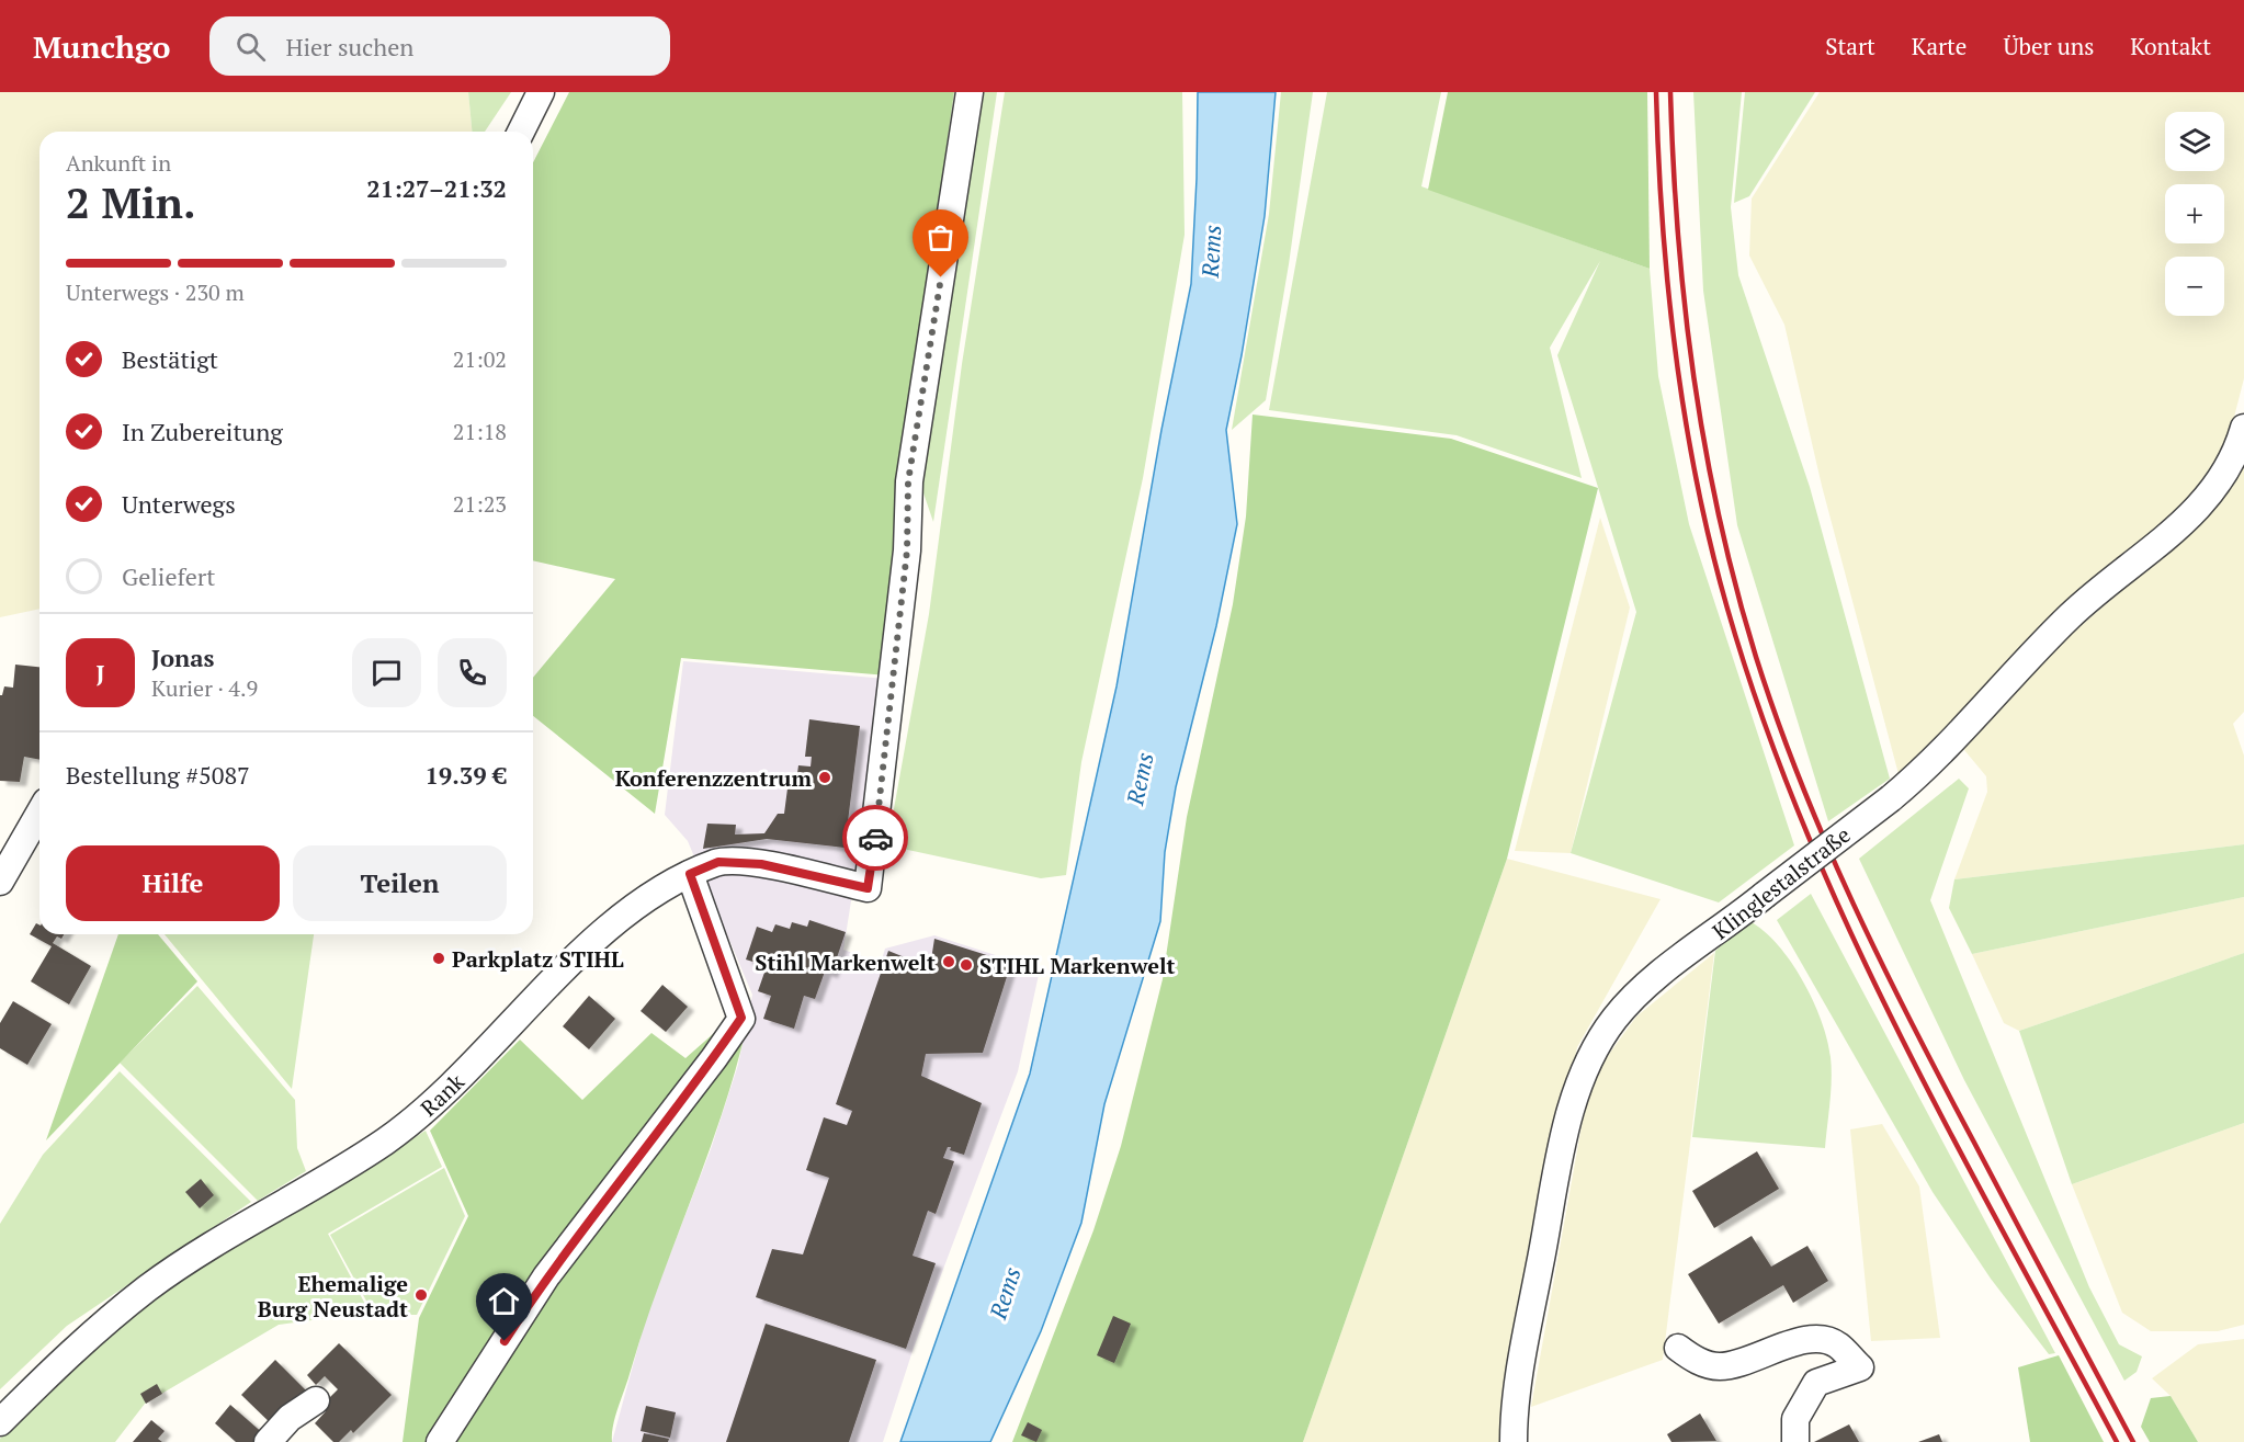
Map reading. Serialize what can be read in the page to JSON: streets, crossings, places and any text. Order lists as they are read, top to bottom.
{
  "streets": {
    "street": ["Klinglestalstraße", "Rank"]
  },
  "water": ["Rems"],
  "places": [
    "Konferenzzentrum",
    "Parkplatz STIHL",
    "Stihl Markenwelt",
    "STIHL Markenwelt",
    "Ehemalige Burg Neustadt"
  ],
  "page": {
    "header": "Munchgo",
    "search": "Hier suchen",
    "nav": [
      "Start",
      "Karte",
      "Über uns",
      "Kontakt"
    ],
    "map_buttons": ["+", "−"],
    "heading": ["2 Min.", "Ankunft in", "21:27–21:32"],
    "panel": [
      "Jonas",
      "Kurier · 4.9",
      "Bestellung #5087",
      "19.39 €"
    ],
    "bar": "Unterwegs · 230 m",
    "list": [
      ["Bestätigt", "21:02"],
      ["In Zubereitung", "21:18"],
      ["Unterwegs", "21:23"],
      "Geliefert"
    ],
    "round": "J",
    "buttons": ["Hilfe", "Teilen"]
  }
}
